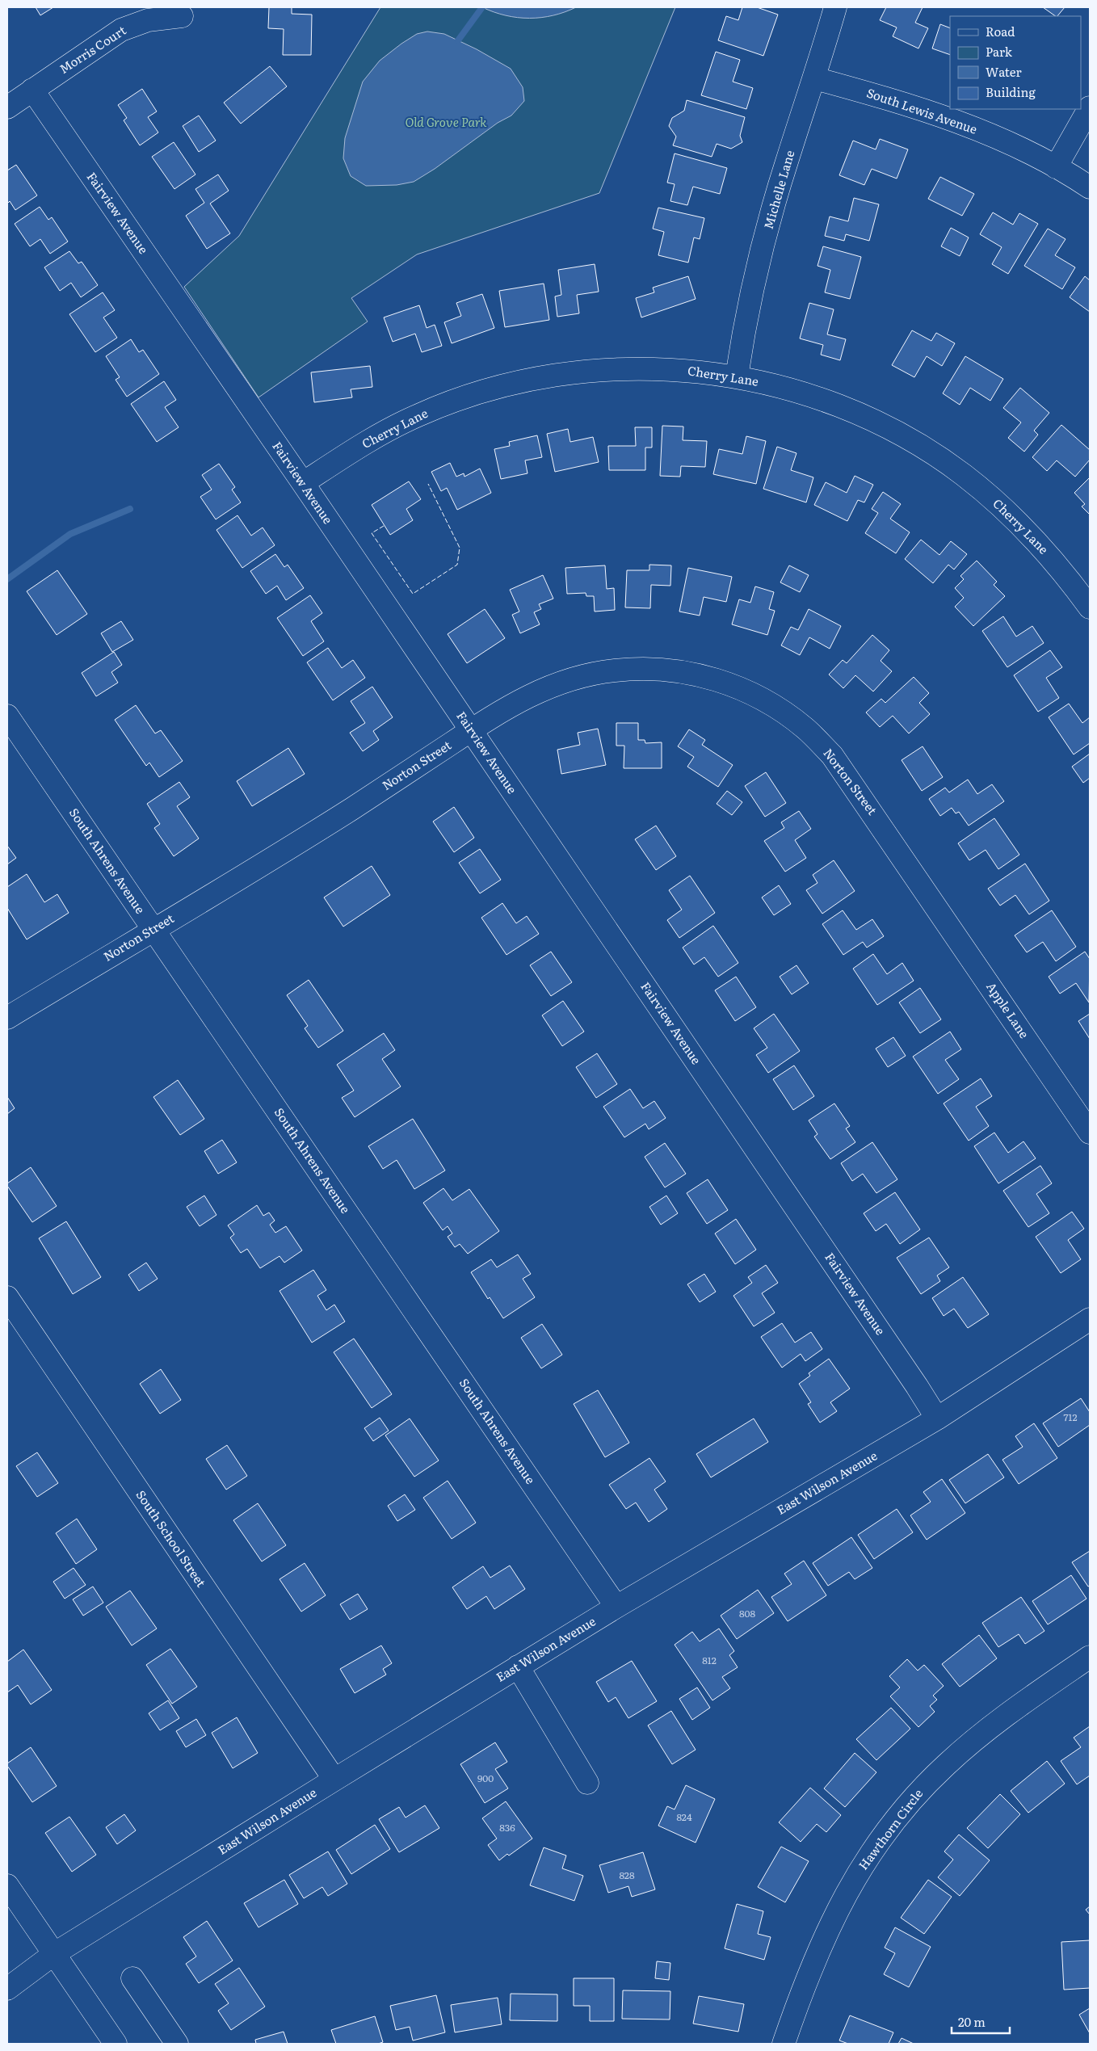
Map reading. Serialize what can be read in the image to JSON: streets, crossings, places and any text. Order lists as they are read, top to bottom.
{
  "streets": {
    "street": [
      "Morris Court",
      "South Lewis Avenue",
      "Michelle Lane",
      "Fairview Avenue",
      "Cherry Lane",
      "Norton Street",
      "South Ahrens Avenue",
      "Apple Lane",
      "East Wilson Avenue",
      "South School Street",
      "Hawthorn Circle"
    ]
  },
  "crossings": [
    ["Morris Court", "Fairview Avenue"],
    ["South Lewis Avenue", "Michelle Lane"],
    ["Michelle Lane", "Cherry Lane"],
    ["Fairview Avenue", "Cherry Lane"],
    ["Fairview Avenue", "Norton Street"],
    ["Fairview Avenue", "East Wilson Avenue"],
    ["Norton Street", "South Ahrens Avenue"],
    ["Norton Street", "Apple Lane"],
    ["South Ahrens Avenue", "East Wilson Avenue"],
    ["East Wilson Avenue", "South School Street"]
  ],
  "parks": ["Old Grove Park"],
  "house_numbers": [
    "712",
    "808",
    "812",
    "900",
    "824",
    "836",
    "828"
  ],
  "legend": [
    "Road",
    "Park",
    "Water",
    "Building"
  ],
  "scale_bar": "20 m"
}
